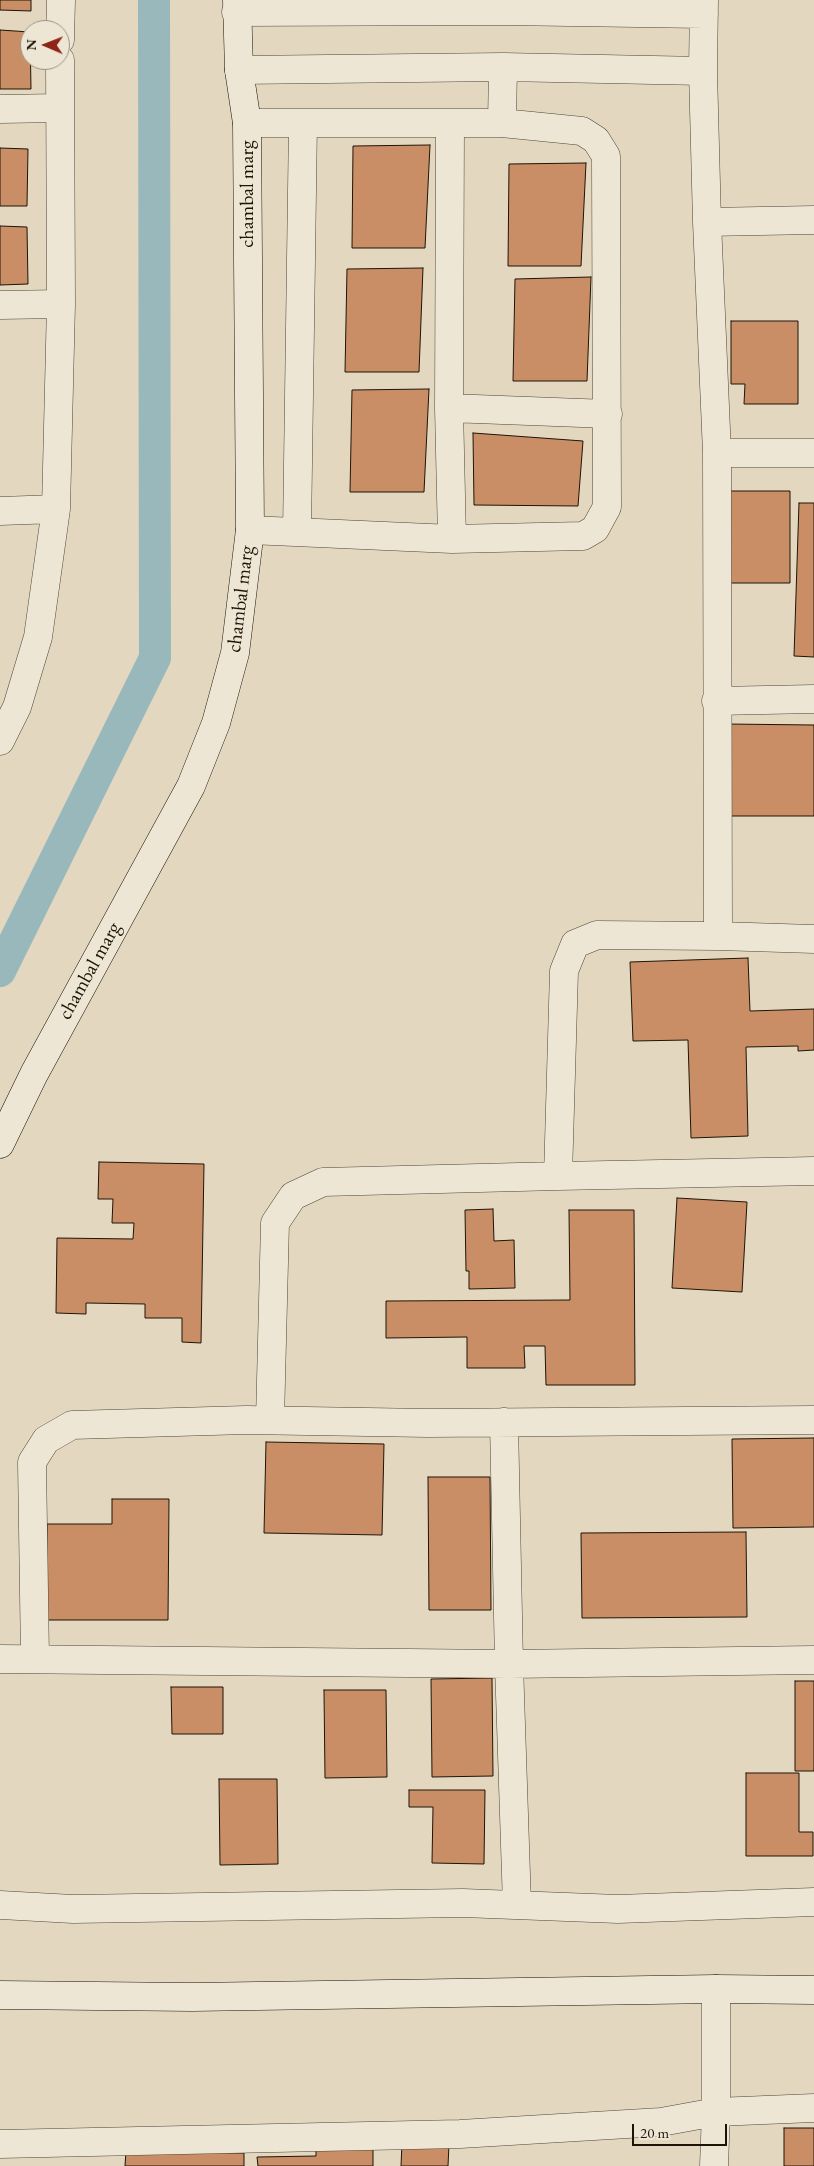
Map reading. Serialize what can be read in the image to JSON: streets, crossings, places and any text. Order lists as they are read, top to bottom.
{
  "streets": {
    "street": ["chambal marg"]
  },
  "scale_bar": "20 m",
  "north": "left"
}
